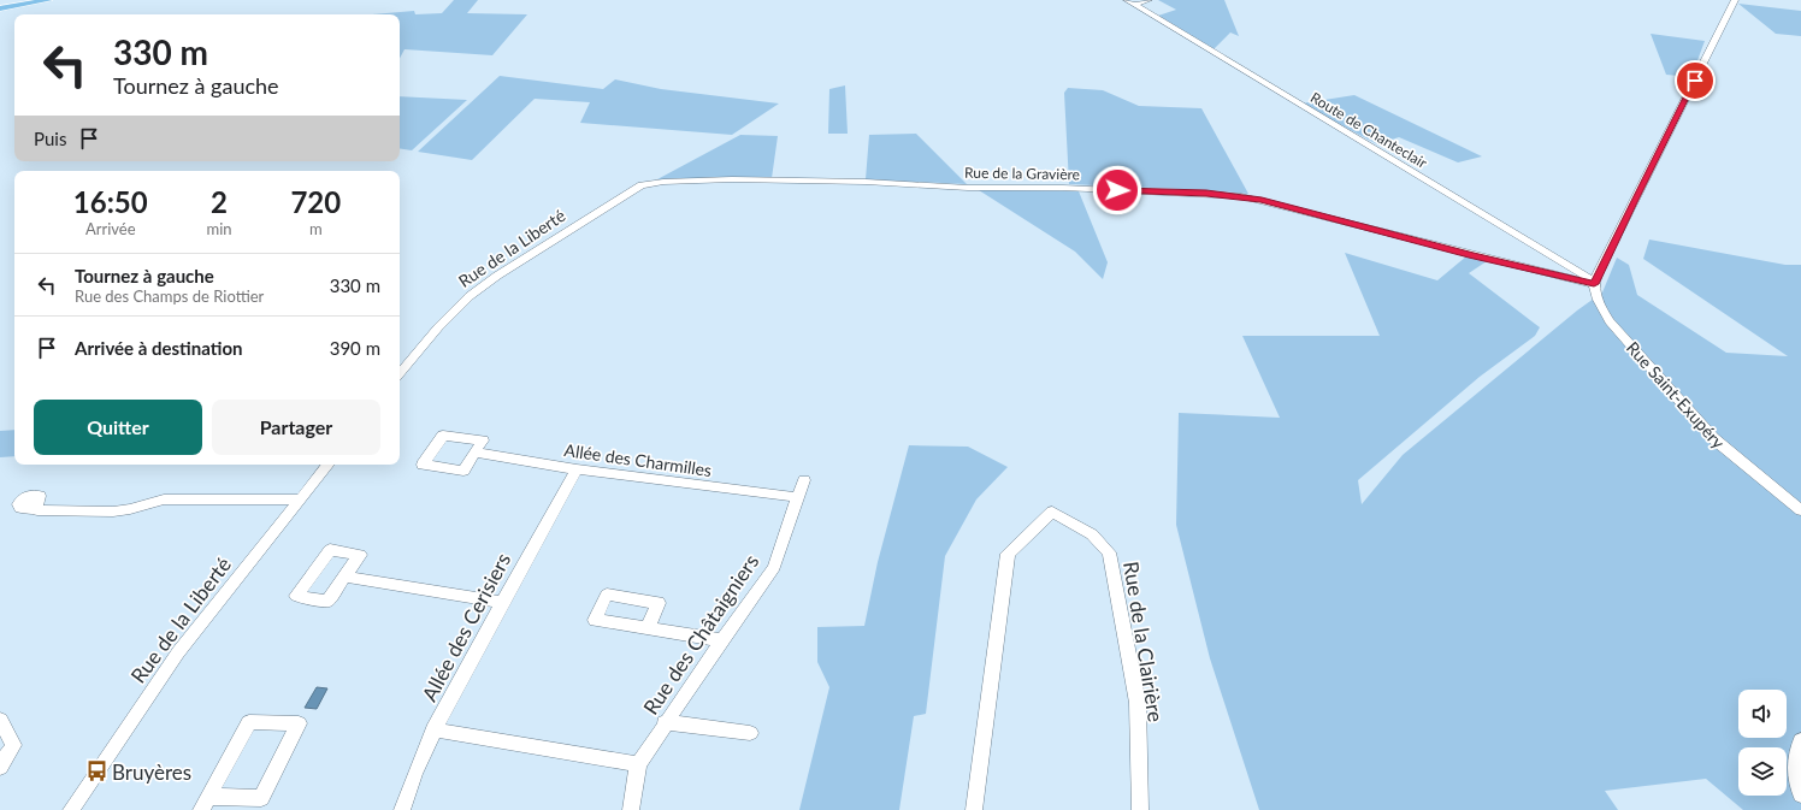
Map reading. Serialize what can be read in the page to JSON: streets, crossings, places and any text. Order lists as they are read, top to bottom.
{
  "streets": {
    "street": [
      "Route de Chanteclair",
      "Rue de la Gravière",
      "Rue de la Liberté",
      "Rue Saint-Exupéry",
      "Allée des Charmilles",
      "Allée des Cerisiers",
      "Rue des Châtaigniers",
      "Rue de la Clairière"
    ]
  },
  "crossings": [
    ["Route de Chanteclair", "Rue de la Gravière"],
    ["Route de Chanteclair", "Rue Saint-Exupéry"],
    ["Rue de la Gravière", "Rue de la Liberté"],
    ["Rue de la Gravière", "Rue Saint-Exupéry"],
    ["Allée des Charmilles", "Allée des Cerisiers"],
    ["Allée des Charmilles", "Rue des Châtaigniers"]
  ],
  "places": {
    "bus stop": ["Bruyères"]
  },
  "page": {
    "turn": ["330 m", "Tournez à gauche"],
    "then": "Puis",
    "eta": [
      "16:50",
      "Arrivée",
      "2",
      "min",
      "720",
      "m"
    ],
    "list": [
      {
        "name": "Tournez à gauche",
        "note": "Rue des Champs de Riottier",
        "value": "330 m"
      },
      {
        "name": "Arrivée à destination",
        "value": "390 m"
      }
    ],
    "buttons": ["Quitter", "Partager"]
  }
}
